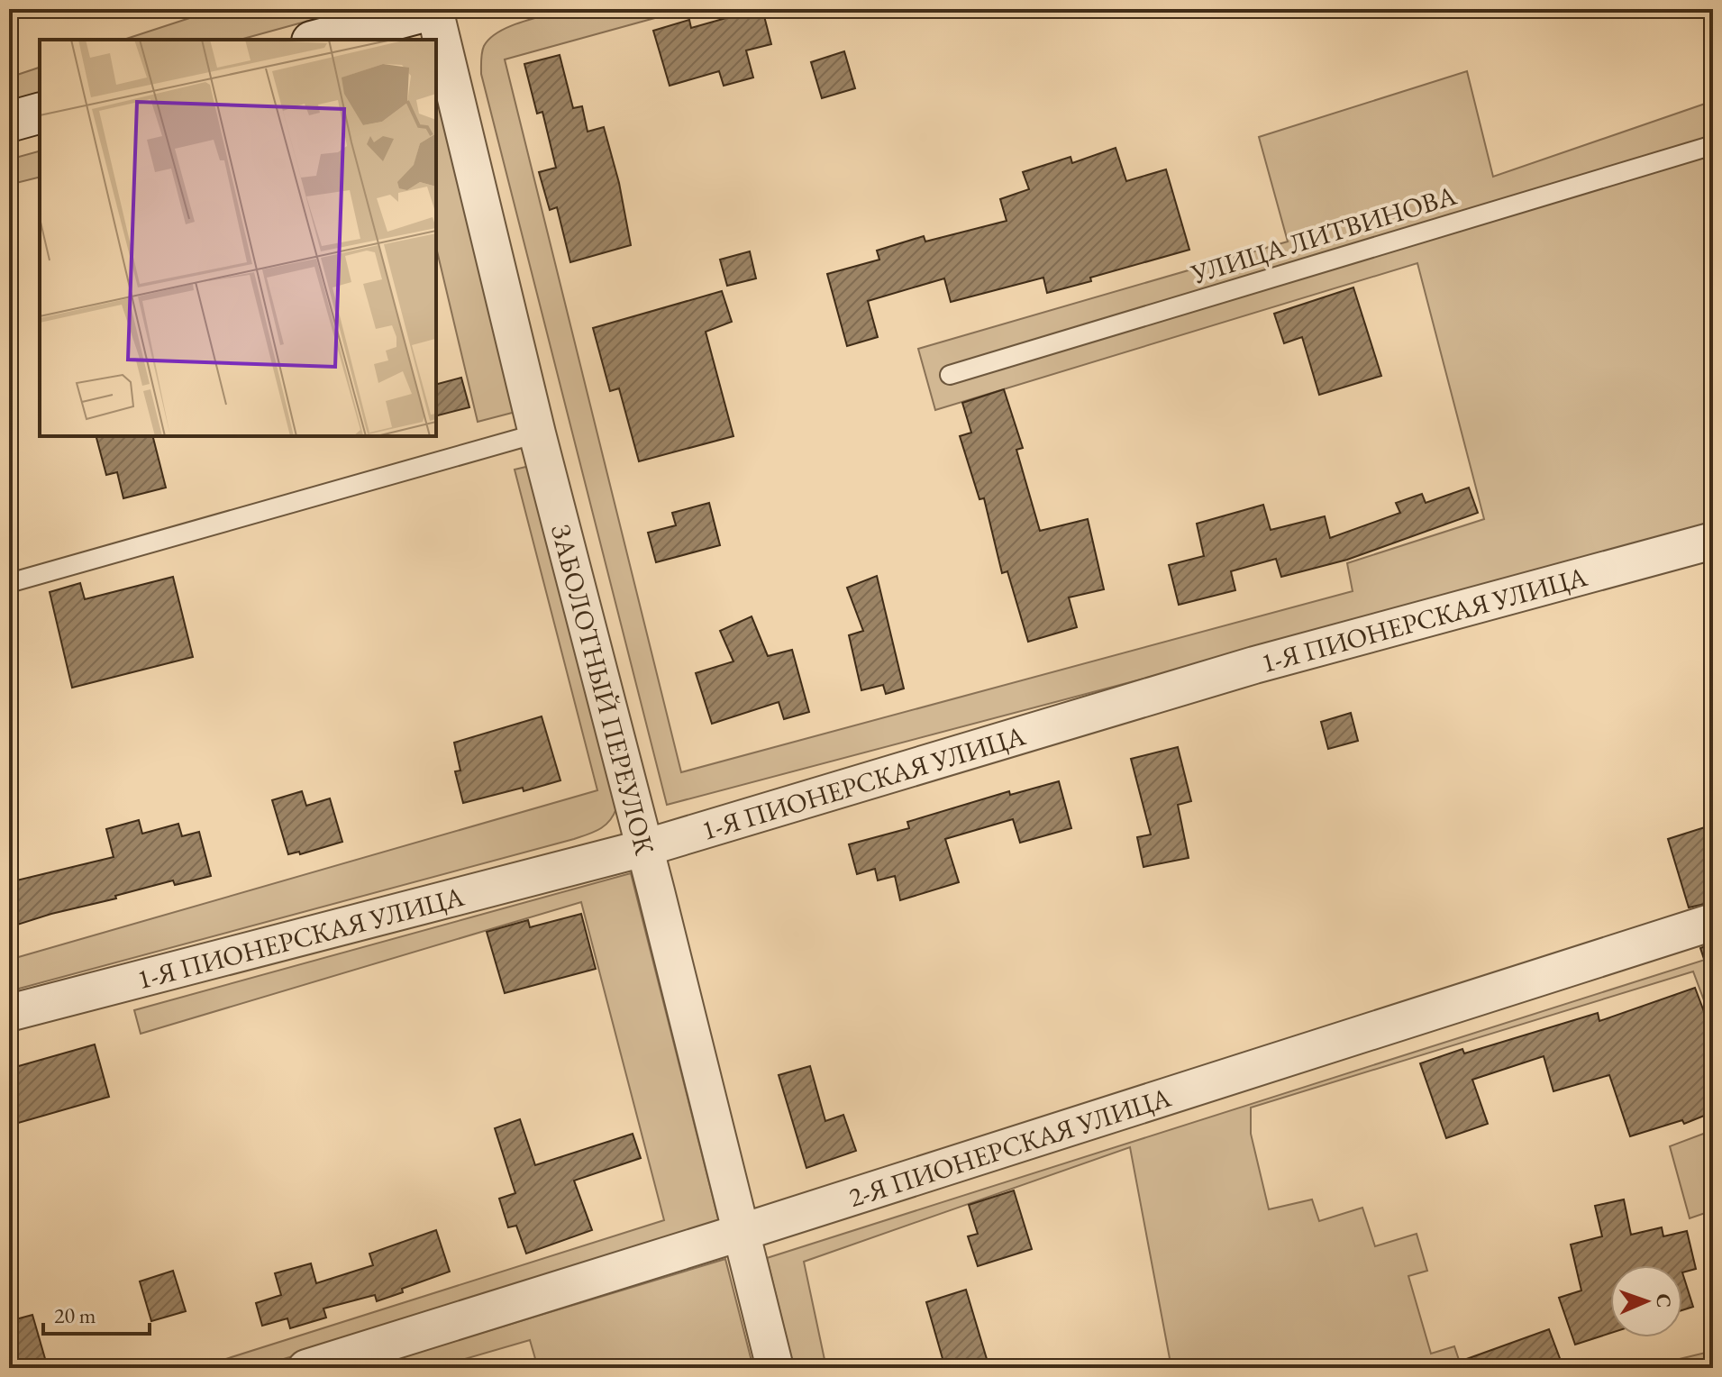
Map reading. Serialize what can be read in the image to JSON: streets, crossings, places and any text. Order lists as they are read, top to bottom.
{
  "streets": {
    "street": ["1-Я ПИОНЕРСКАЯ УЛИЦА", "ЗАБОЛОТНЫЙ ПЕРЕУЛОК", "2-Я ПИОНЕРСКАЯ УЛИЦА"],
    "lane": ["УЛИЦА ЛИТВИНОВА"]
  },
  "crossings": [
    ["1-Я ПИОНЕРСКАЯ УЛИЦА", "ЗАБОЛОТНЫЙ ПЕРЕУЛОК"],
    ["ЗАБОЛОТНЫЙ ПЕРЕУЛОК", "2-Я ПИОНЕРСКАЯ УЛИЦА"]
  ],
  "scale_bar": "20 m",
  "north": "right"
}
